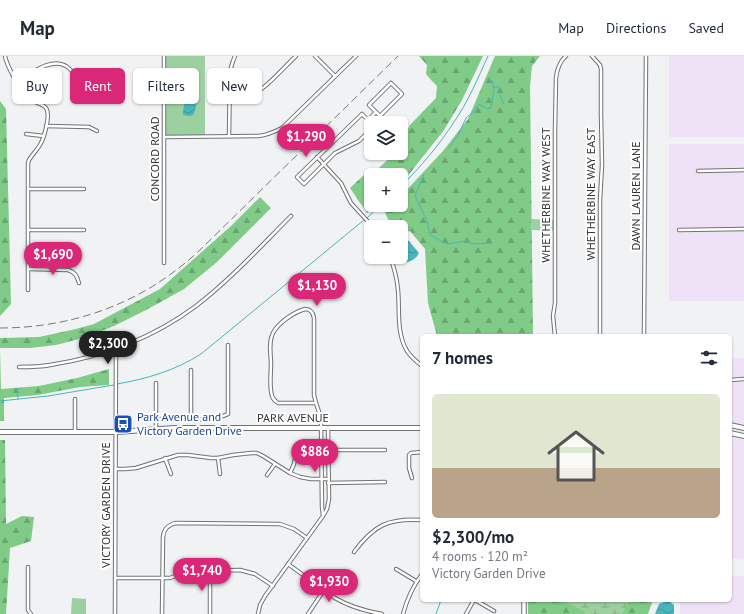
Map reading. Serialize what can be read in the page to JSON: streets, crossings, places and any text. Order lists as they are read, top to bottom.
{
  "streets": {
    "main road": ["PARK AVENUE"],
    "street": [
      "CONCORD ROAD",
      "WHETHERBINE WAY EAST",
      "WHETHERBINE WAY WEST",
      "DAWN LAUREN LANE",
      "VICTORY GARDEN DRIVE"
    ]
  },
  "crossings": [
    ["PARK AVENUE", "VICTORY GARDEN DRIVE"]
  ],
  "places": {
    "bus stop": ["Park Avenue and Victory Garden Drive"]
  },
  "page": {
    "header": "Map",
    "nav": ["Map", "Directions", "Saved"],
    "chip": [
      "Buy",
      "Rent",
      "Filters",
      "New"
    ],
    "map_buttons": ["+", "−"],
    "price": [
      "$1,290",
      "$1,690",
      "$1,130",
      "$2,300",
      "$886",
      "$1,740",
      "$1,930"
    ],
    "heading": "7 homes",
    "list": [
      {
        "name": "$2,300/mo",
        "note": "4 rooms · 120 m² · Victory Garden Drive"
      }
    ]
  }
}
